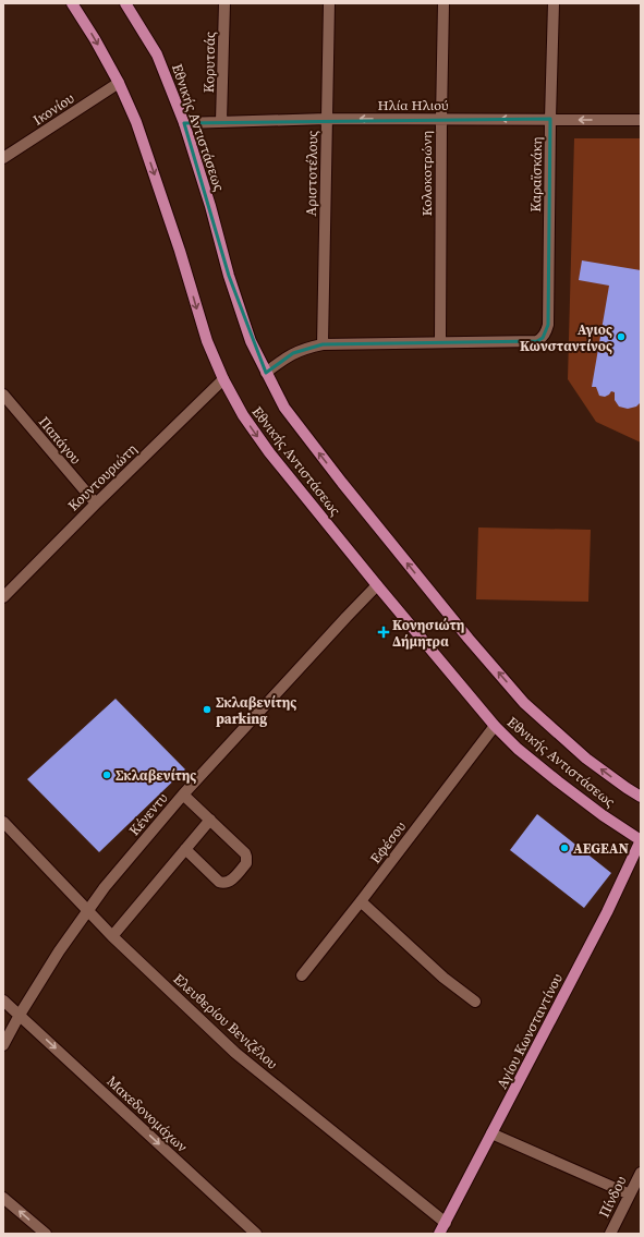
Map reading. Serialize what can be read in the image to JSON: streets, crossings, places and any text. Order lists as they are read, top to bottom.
{
  "streets": {
    "main road": ["Εθνικής Αντιστάσεως", "Αγίου Κωνσταντίνου"],
    "street": [
      "Κορυτσάς",
      "Ηλία Ηλιού",
      "Ικονίου",
      "Αριστοτέλους",
      "Κολοκοτρώνη",
      "Καραϊσκάκη",
      "Παπάγου",
      "Κουντουριώτη",
      "Κένεντυ",
      "Εφέσου",
      "Ελευθερίου Βενιζέλου",
      "Μακεδονομάχων",
      "Πίνδου"
    ]
  },
  "crossings": [
    ["Κορυτσάς", "Ηλία Ηλιού"],
    ["Ηλία Ηλιού", "Εθνικής Αντιστάσεως"],
    ["Ηλία Ηλιού", "Αριστοτέλους"],
    ["Ηλία Ηλιού", "Κολοκοτρώνη"],
    ["Ηλία Ηλιού", "Καραϊσκάκη"],
    ["Ικονίου", "Εθνικής Αντιστάσεως"],
    ["Εθνικής Αντιστάσεως", "Κουντουριώτη"],
    ["Εθνικής Αντιστάσεως", "Κένεντυ"],
    ["Εθνικής Αντιστάσεως", "Εφέσου"],
    ["Εθνικής Αντιστάσεως", "Αγίου Κωνσταντίνου"],
    ["Κολοκοτρώνη", "Καραϊσκάκη"],
    ["Παπάγου", "Κουντουριώτη"],
    ["Κένεντυ", "Ελευθερίου Βενιζέλου"],
    ["Κένεντυ", "Μακεδονομάχων"],
    ["Ελευθερίου Βενιζέλου", "Αγίου Κωνσταντίνου"]
  ],
  "one_way": ["Ηλία Ηλιού", "Μακεδονομάχων"],
  "places": {
    "other": [
      "Αγιος Κωνσταντίνος",
      "Σκλαβενίτης parking",
      "Σκλαβενίτης",
      "AEGEAN"
    ],
    "health": ["Κονησιώτη Δήμητρα"]
  }
}
